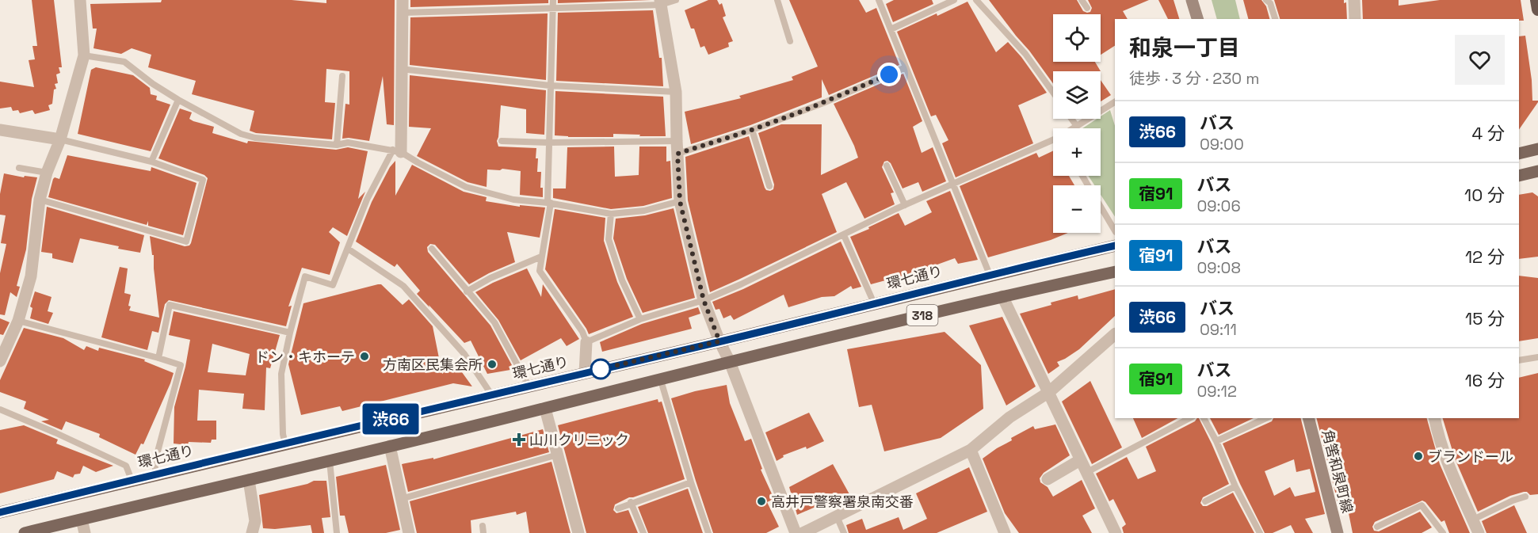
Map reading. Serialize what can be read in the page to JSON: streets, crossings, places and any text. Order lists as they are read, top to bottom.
{
  "streets": {
    "main road": ["環七通り", "318", "角筈和泉町線"]
  },
  "places": {
    "other": [
      "ドン・キホーテ",
      "方南区民集会所",
      "ブランドール",
      "高井戸警察署泉南交番"
    ],
    "health": ["山川クリニック"]
  },
  "lines": ["bus line 渋66"],
  "page": {
    "on_map": "渋66",
    "map_buttons": ["+", "−"],
    "heading": ["和泉一丁目", "徒歩 · 3 分 · 230 m"],
    "list": [
      {
        "mark": "渋66",
        "name": "バス",
        "note": "09:00",
        "value": "4 分"
      },
      {
        "mark": "宿91",
        "name": "バス",
        "note": "09:06",
        "value": "10 分"
      },
      {
        "mark": "宿91",
        "name": "バス",
        "note": "09:08",
        "value": "12 分"
      },
      {
        "mark": "渋66",
        "name": "バス",
        "note": "09:11",
        "value": "15 分"
      },
      {
        "mark": "宿91",
        "name": "バス",
        "note": "09:12",
        "value": "16 分"
      }
    ]
  }
}
